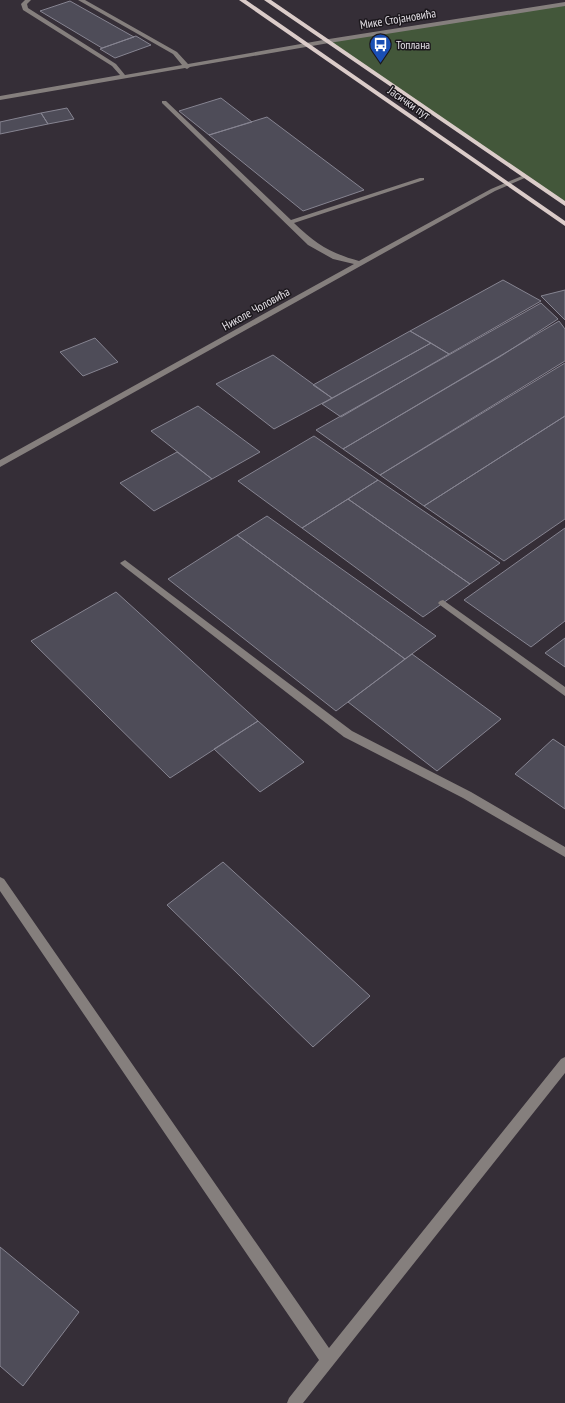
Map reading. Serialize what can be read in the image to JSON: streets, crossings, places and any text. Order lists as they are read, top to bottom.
{
  "streets": {
    "main road": ["Јасички пут"],
    "street": ["Мике Стојановића", "Николе Чоловића"]
  },
  "crossings": [
    ["Мике Стојановића", "Јасички пут"],
    ["Јасички пут", "Николе Чоловића"]
  ],
  "places": {
    "bus stop": ["Топлана"]
  }
}
